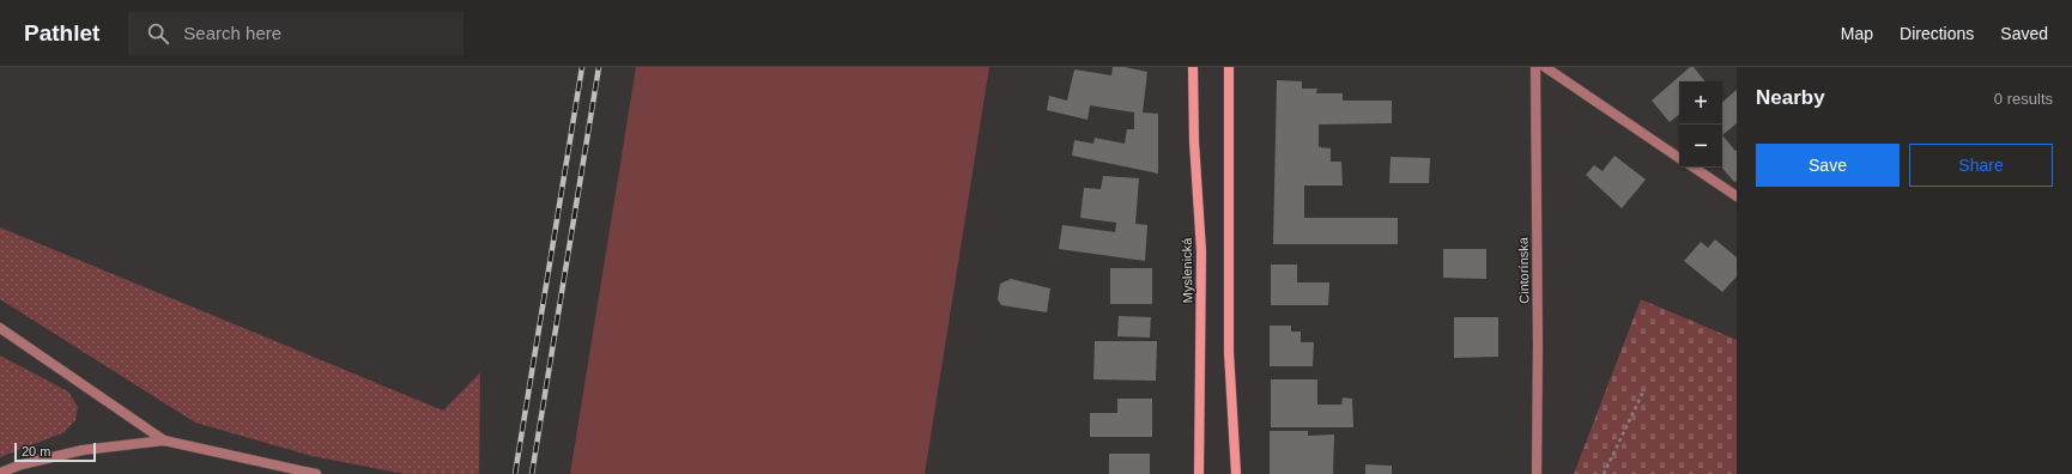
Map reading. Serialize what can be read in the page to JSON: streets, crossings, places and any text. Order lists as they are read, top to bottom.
{
  "streets": {
    "main road": ["Myslenická"],
    "street": ["Cintorínska"]
  },
  "scale_bar": "20 m",
  "page": {
    "header": "Pathlet",
    "search": "Search here",
    "nav": ["Map", "Directions", "Saved"],
    "heading": ["Nearby", "0 results"],
    "map_buttons": ["+", "−"],
    "buttons": ["Save", "Share"],
    "scale": "20 m"
  }
}
